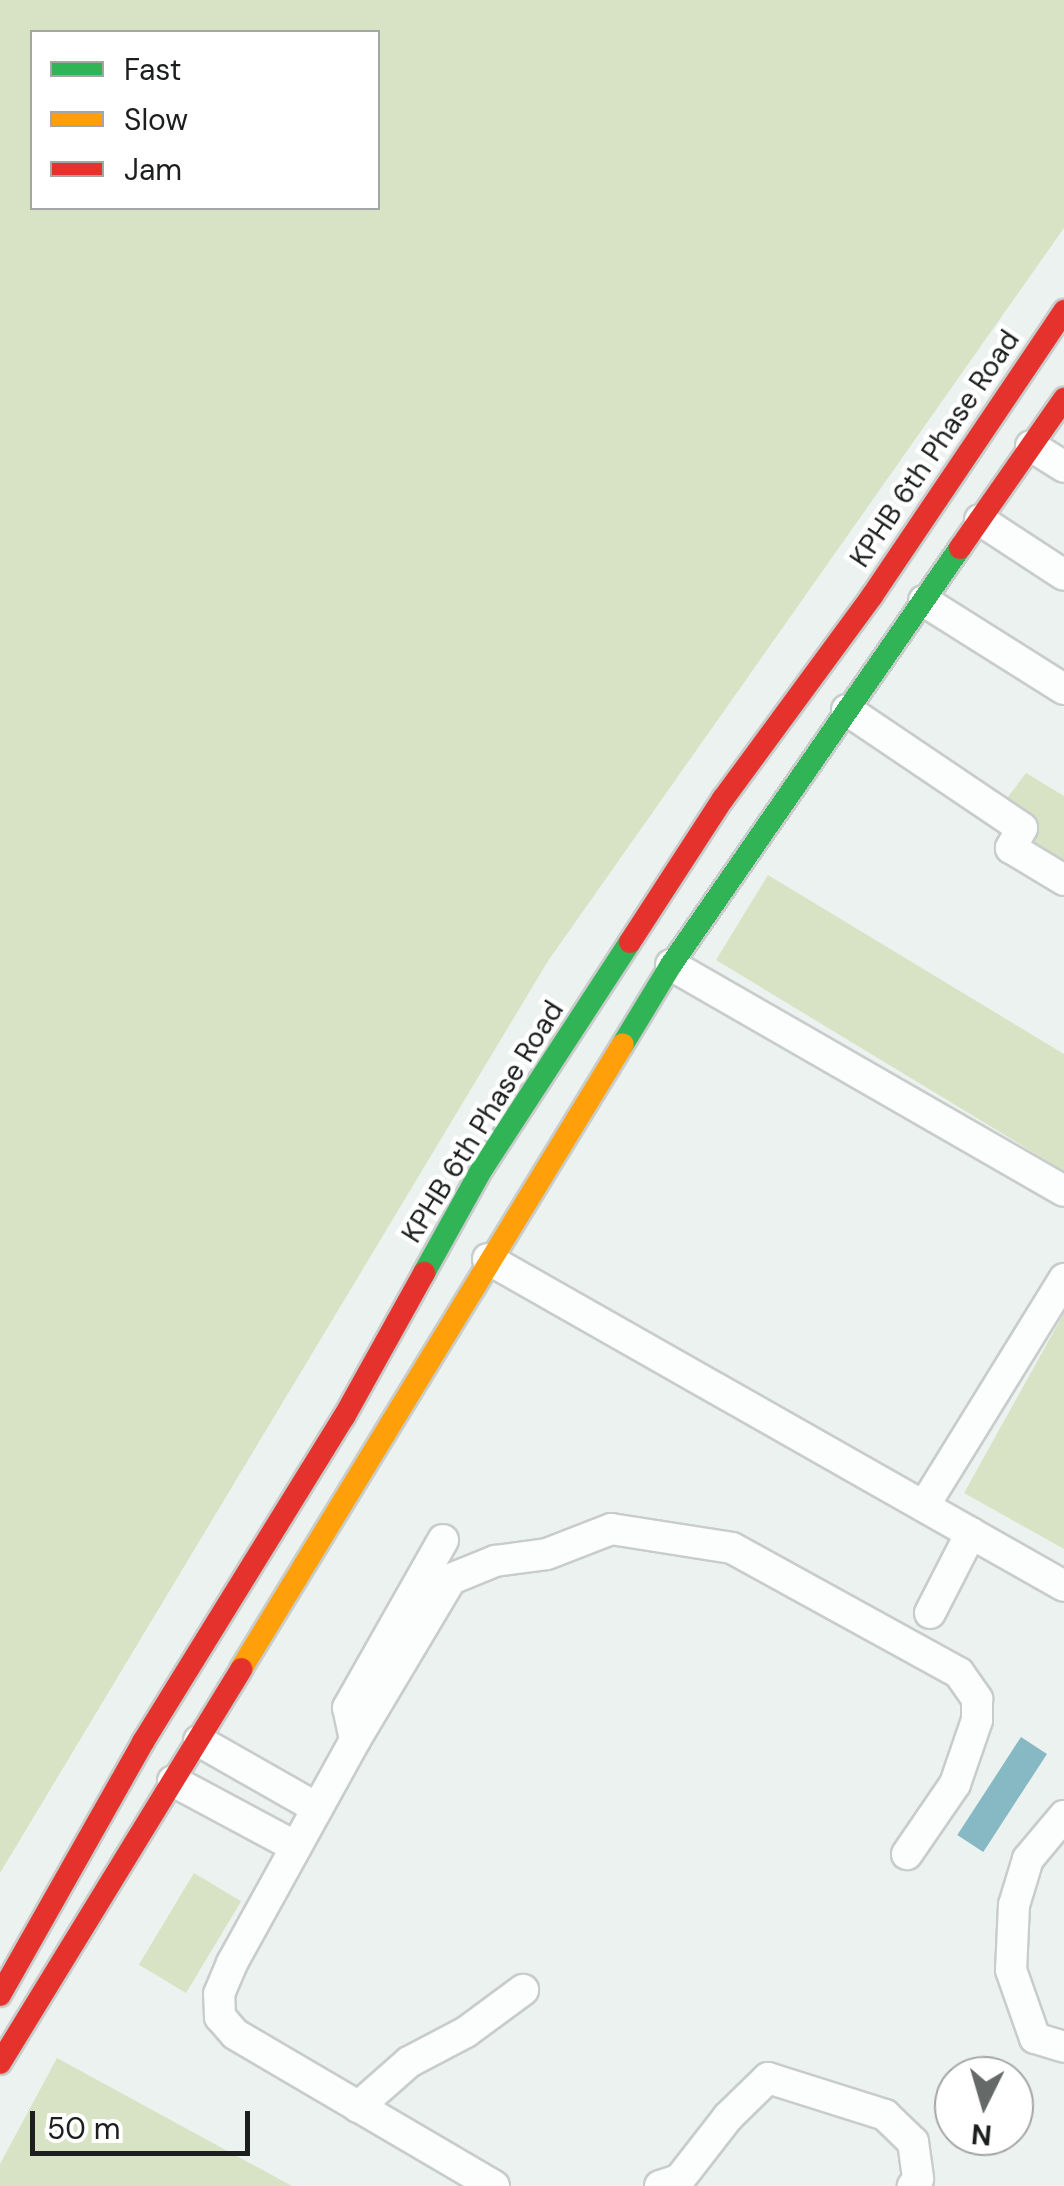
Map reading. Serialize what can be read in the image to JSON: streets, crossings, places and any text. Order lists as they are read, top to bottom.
{
  "streets": {
    "street": ["KPHB 6th Phase Road"]
  },
  "legend": ["Fast", "Slow", "Jam"],
  "scale_bar": "50 m",
  "north": "bottom"
}
